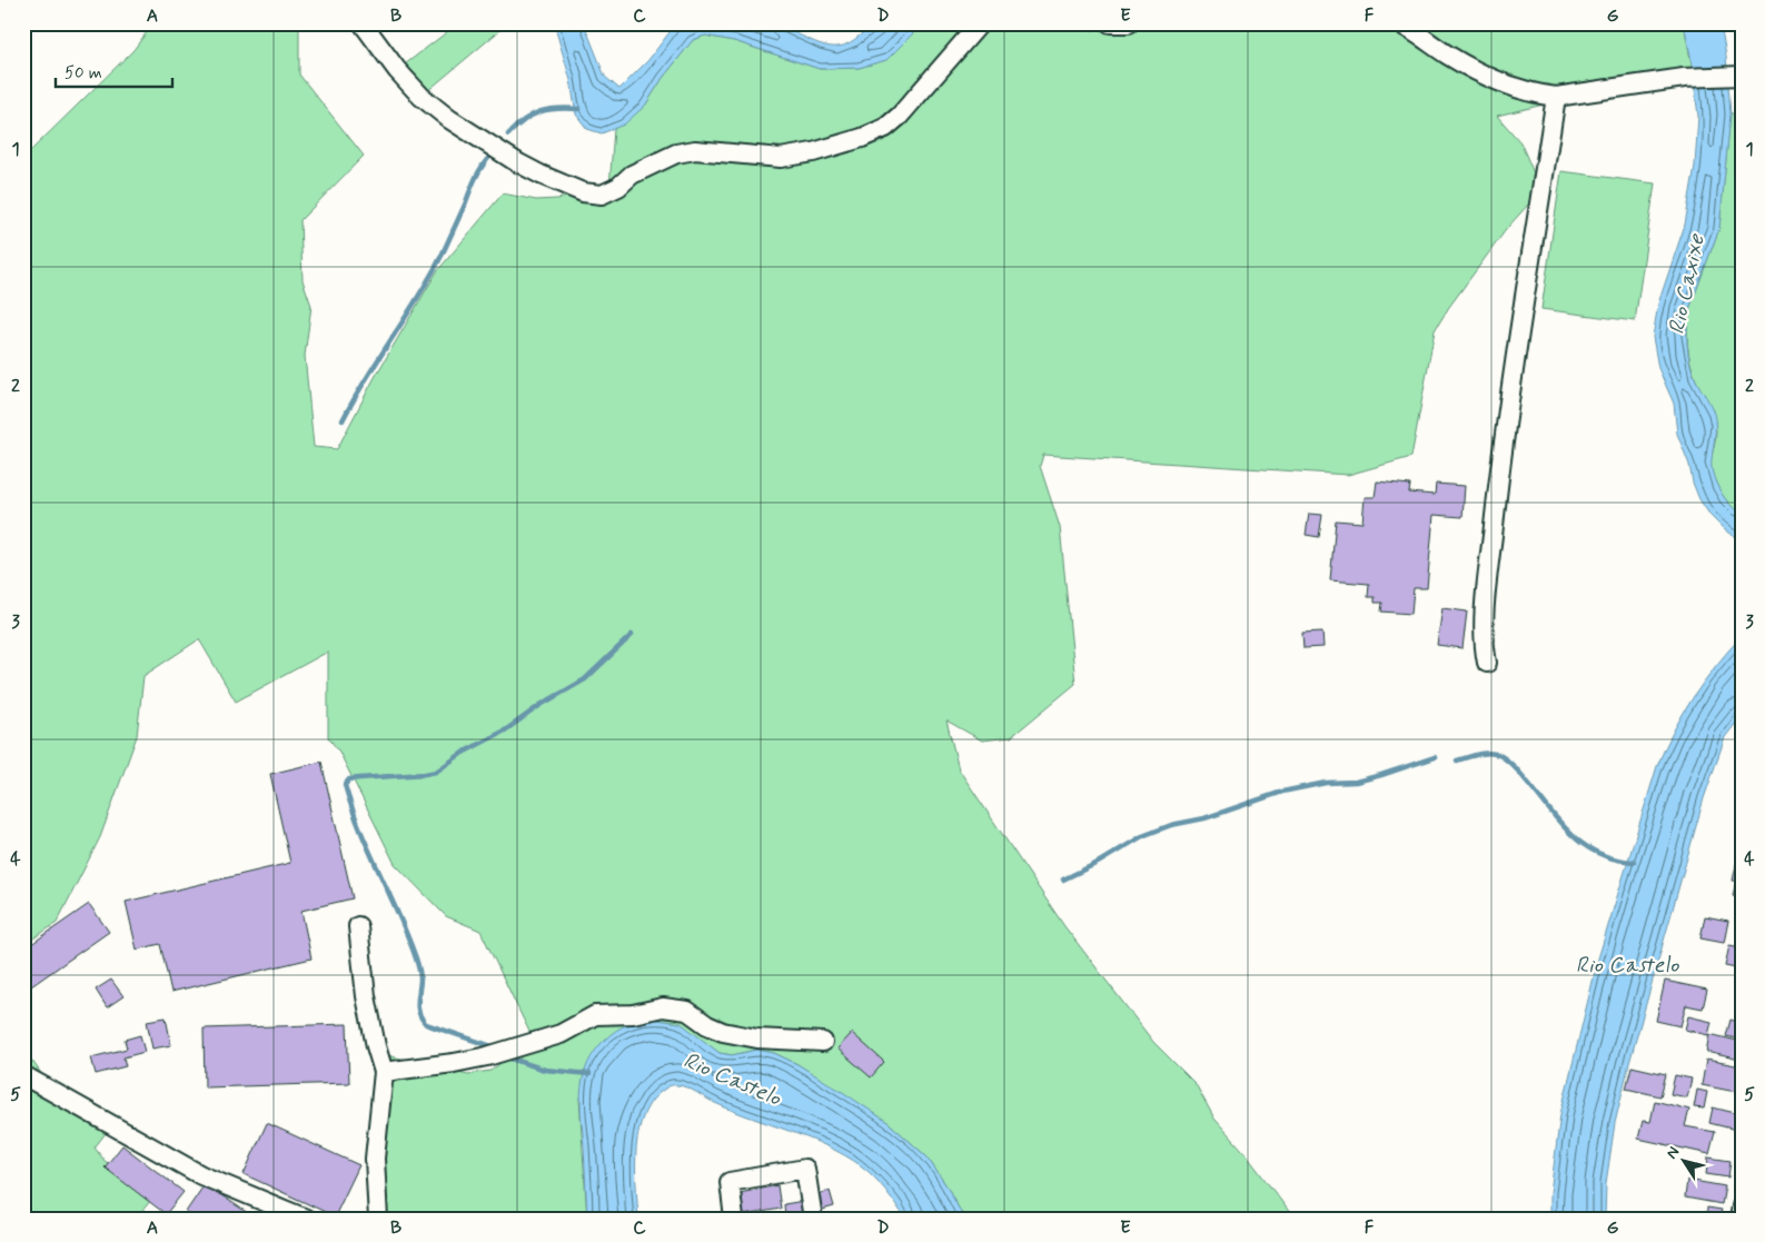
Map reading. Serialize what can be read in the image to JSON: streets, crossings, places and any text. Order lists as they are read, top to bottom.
{
  "water": ["Rio Caxixe", "Rio Castelo"],
  "scale_bar": "50 m",
  "north": "top left",
  "grid": {
    "columns": [
      "A",
      "B",
      "C",
      "D",
      "E",
      "F",
      "G"
    ],
    "rows": [
      "1",
      "2",
      "3",
      "4",
      "5"
    ]
  }
}
